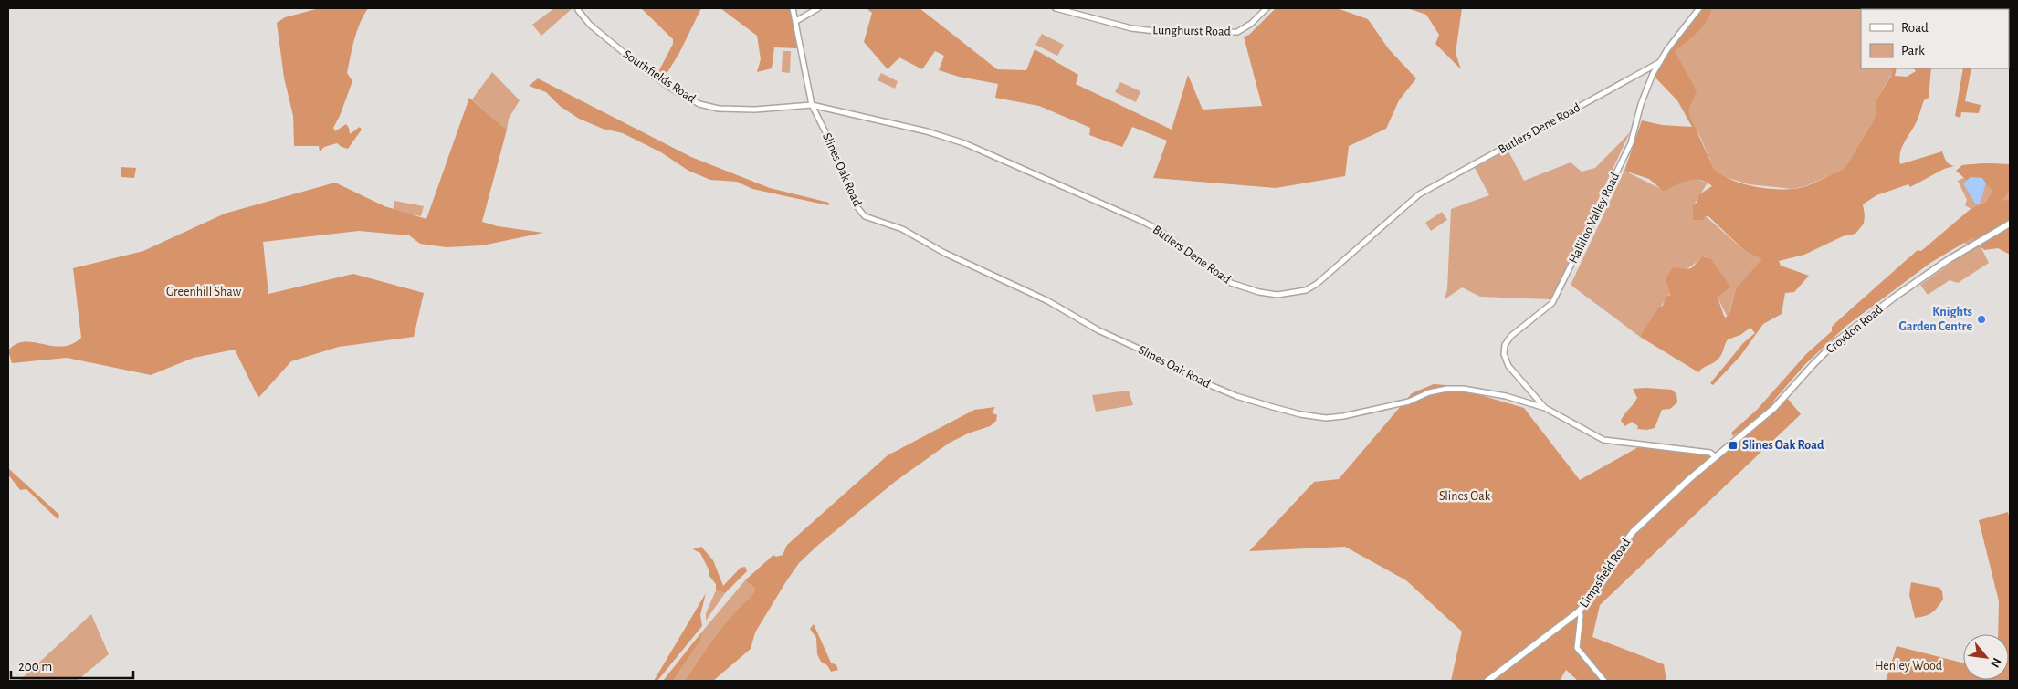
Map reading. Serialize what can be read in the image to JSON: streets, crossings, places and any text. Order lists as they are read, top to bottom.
{
  "streets": {
    "main road": ["Croydon Road", "Limpsfield Road"],
    "street": [
      "Lunghurst Road",
      "Southfields Road",
      "Butlers Dene Road",
      "Slines Oak Road",
      "Halliloo Valley Road"
    ]
  },
  "crossings": [
    ["Southfields Road", "Butlers Dene Road"],
    ["Southfields Road", "Slines Oak Road"],
    ["Butlers Dene Road", "Slines Oak Road"],
    ["Butlers Dene Road", "Halliloo Valley Road"],
    ["Slines Oak Road", "Halliloo Valley Road"],
    ["Slines Oak Road", "Croydon Road"],
    ["Slines Oak Road", "Limpsfield Road"],
    ["Croydon Road", "Limpsfield Road"]
  ],
  "parks": ["Greenhill Shaw", "Slines Oak", "Henley Wood"],
  "places": {
    "other": ["Knights Garden Centre"],
    "transit": ["Slines Oak Road"]
  },
  "legend": ["Road", "Park"],
  "scale_bar": "200 m",
  "north": "bottom right"
}
